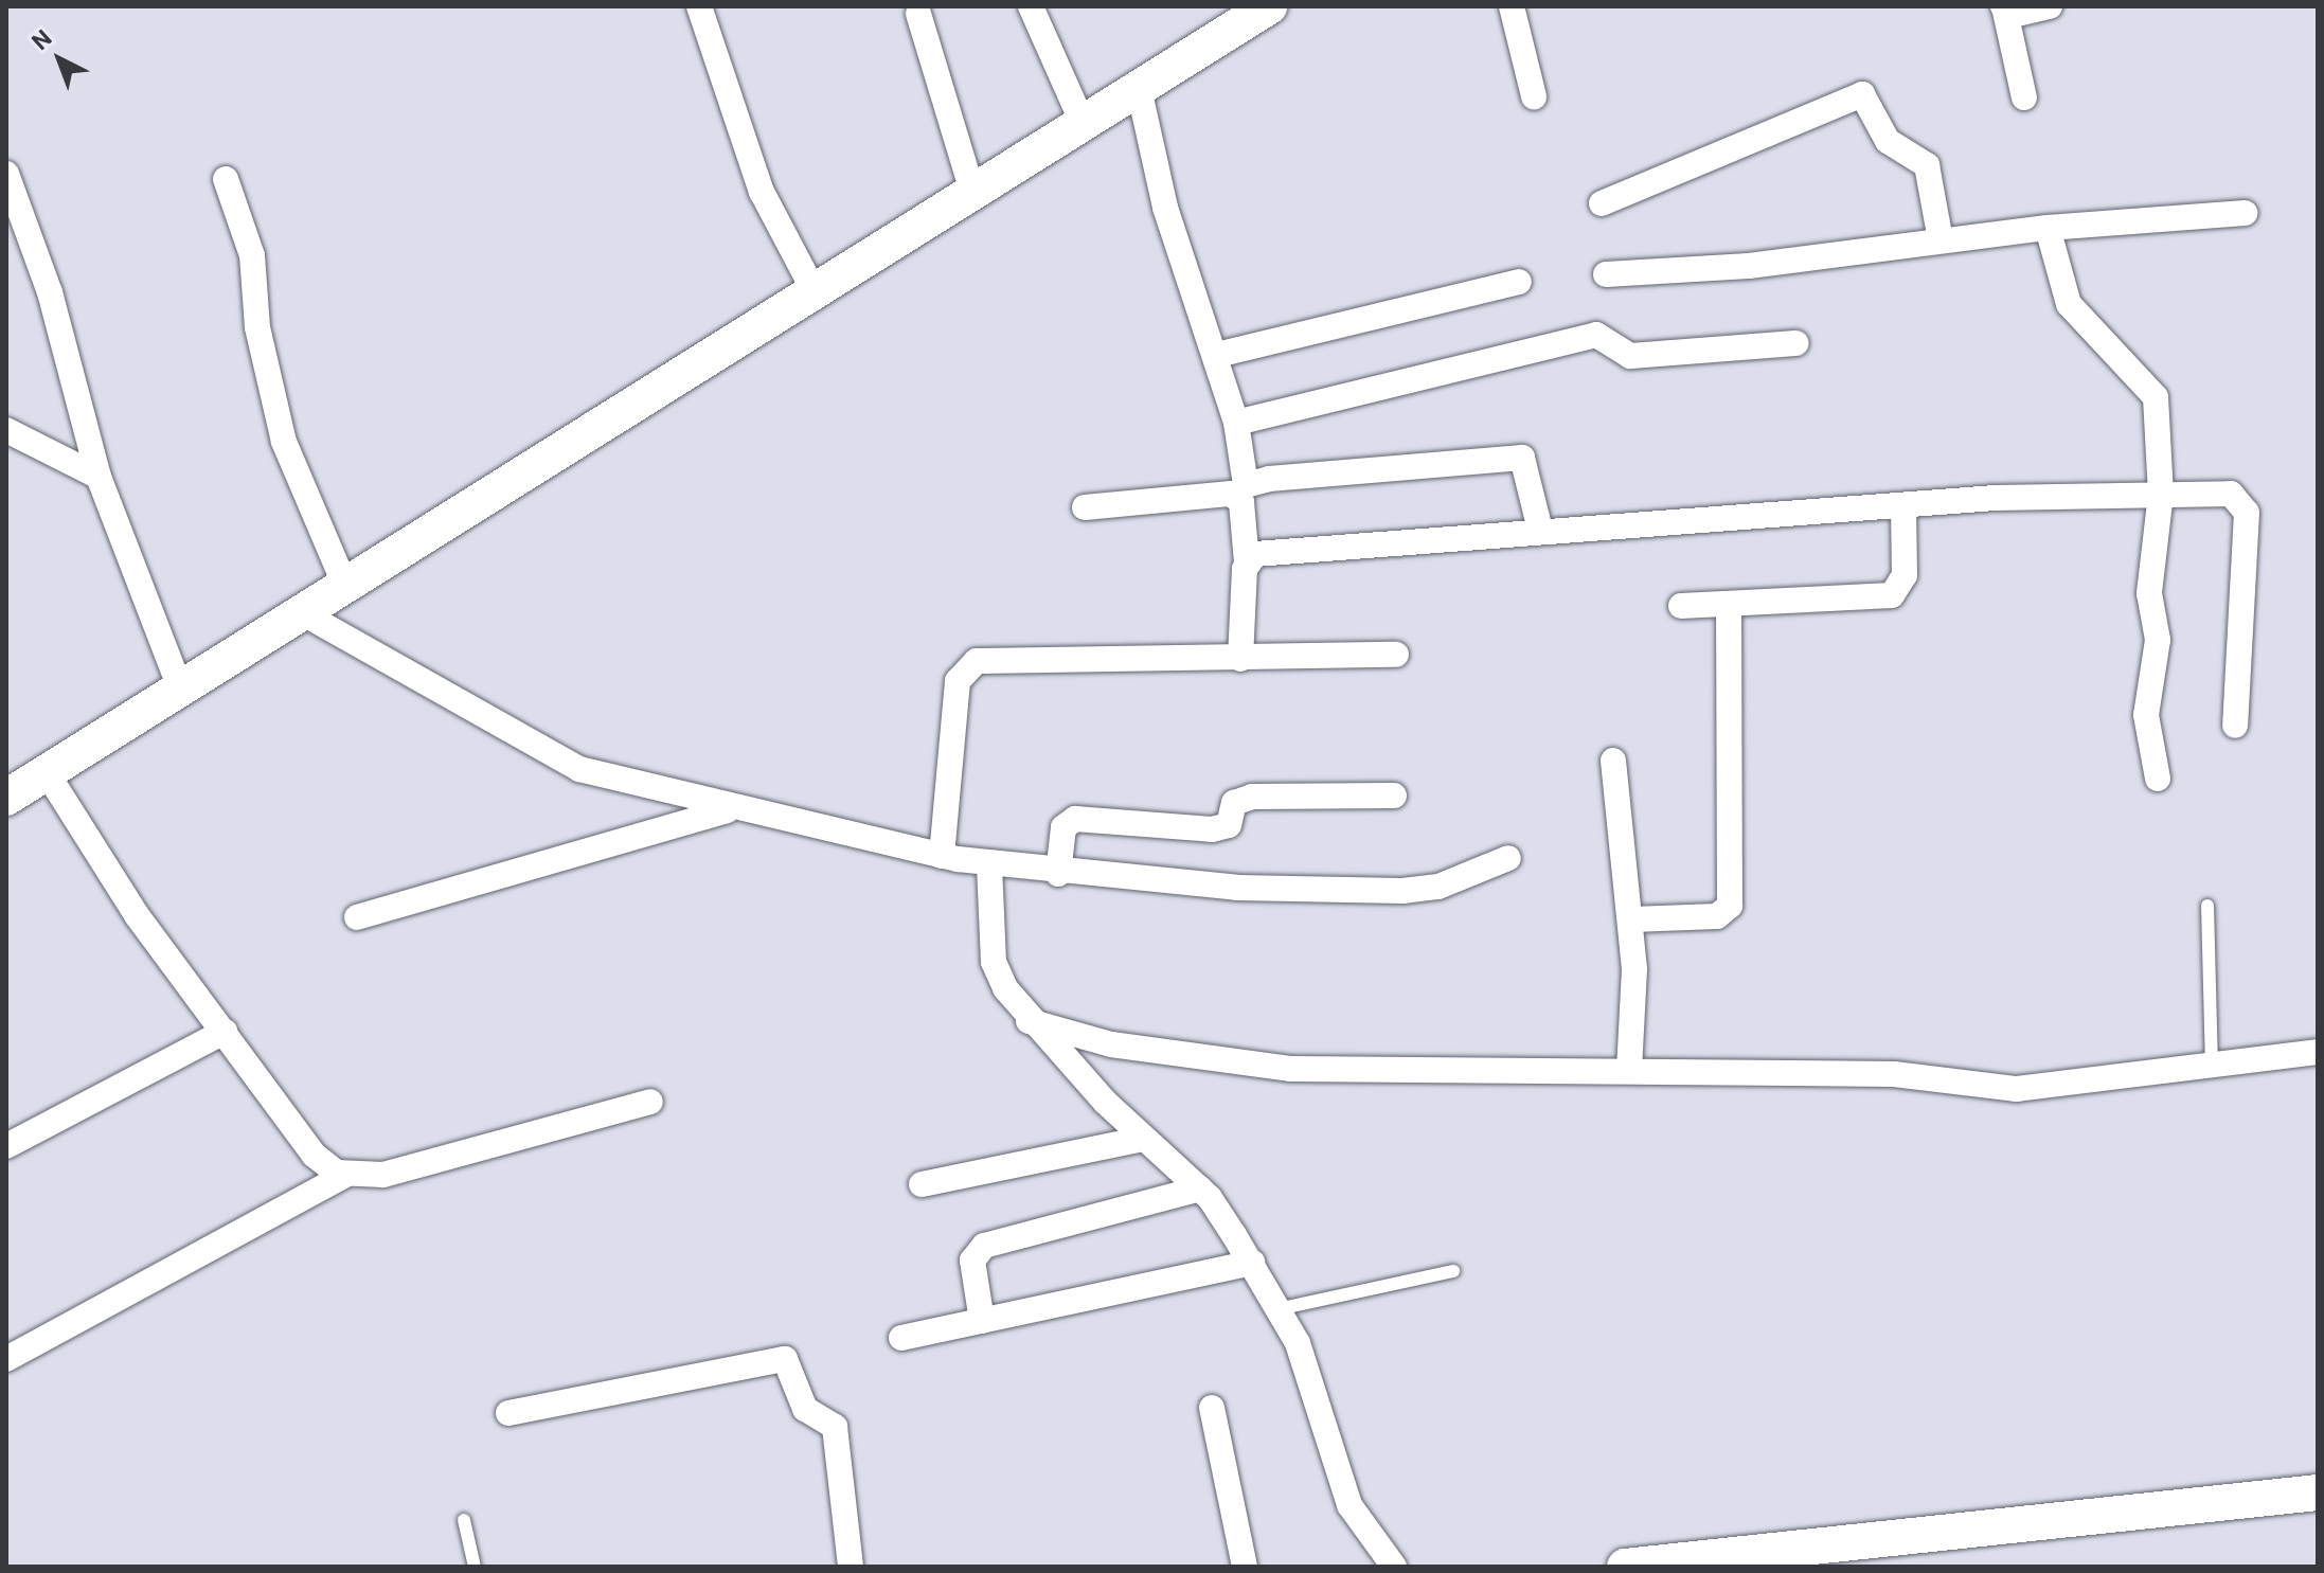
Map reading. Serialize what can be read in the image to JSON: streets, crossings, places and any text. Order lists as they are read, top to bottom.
{
  "north": "top left"
}
